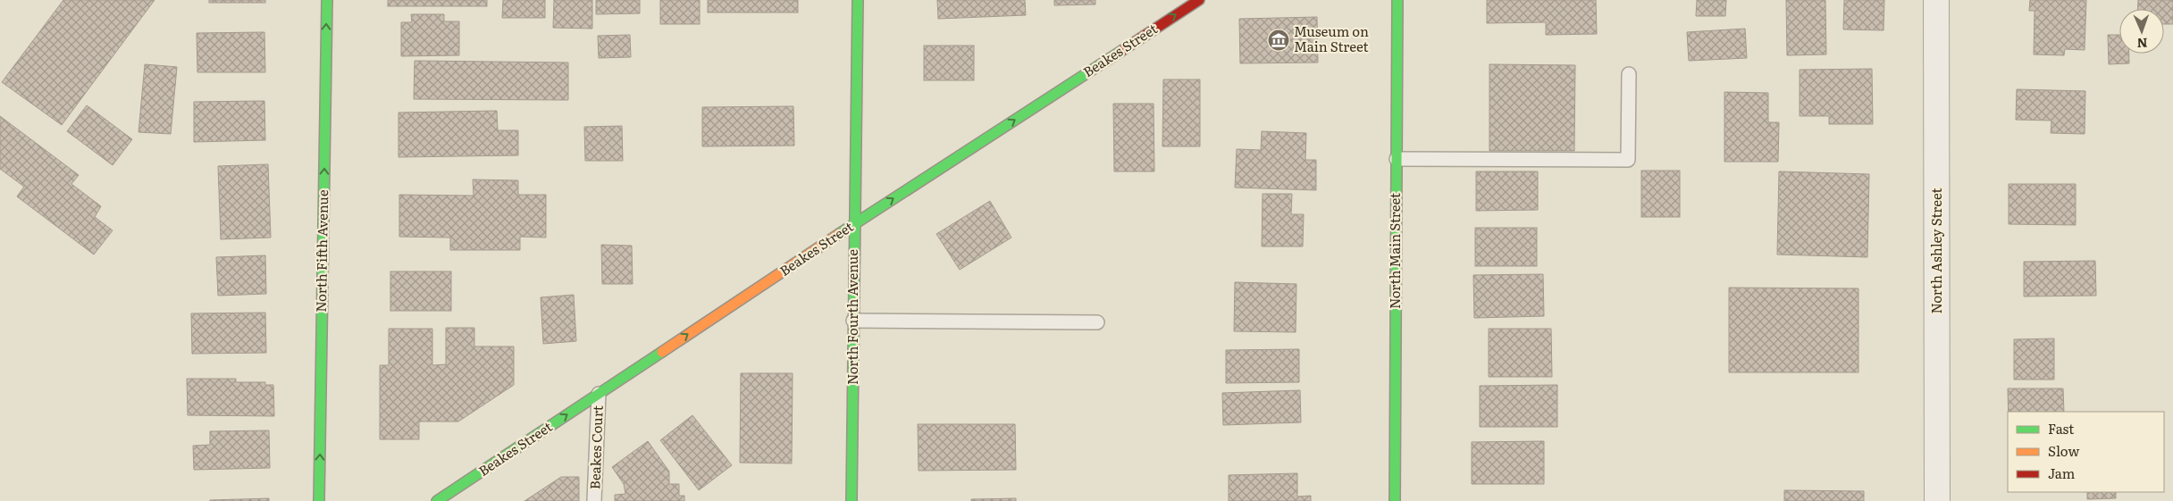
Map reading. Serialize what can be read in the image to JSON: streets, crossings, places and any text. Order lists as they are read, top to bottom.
{
  "streets": {
    "main road": [
      "Beakes Street",
      "North Fifth Avenue",
      "North Main Street",
      "North Fourth Avenue"
    ],
    "street": ["North Ashley Street"],
    "lane": ["Beakes Court"]
  },
  "crossings": [
    ["Beakes Street", "North Fourth Avenue"],
    ["Beakes Street", "Beakes Court"]
  ],
  "one_way": ["Beakes Street", "North Fifth Avenue"],
  "places": {
    "museum": ["Museum on Main Street"]
  },
  "legend": ["Fast", "Slow", "Jam"],
  "north": "bottom"
}
